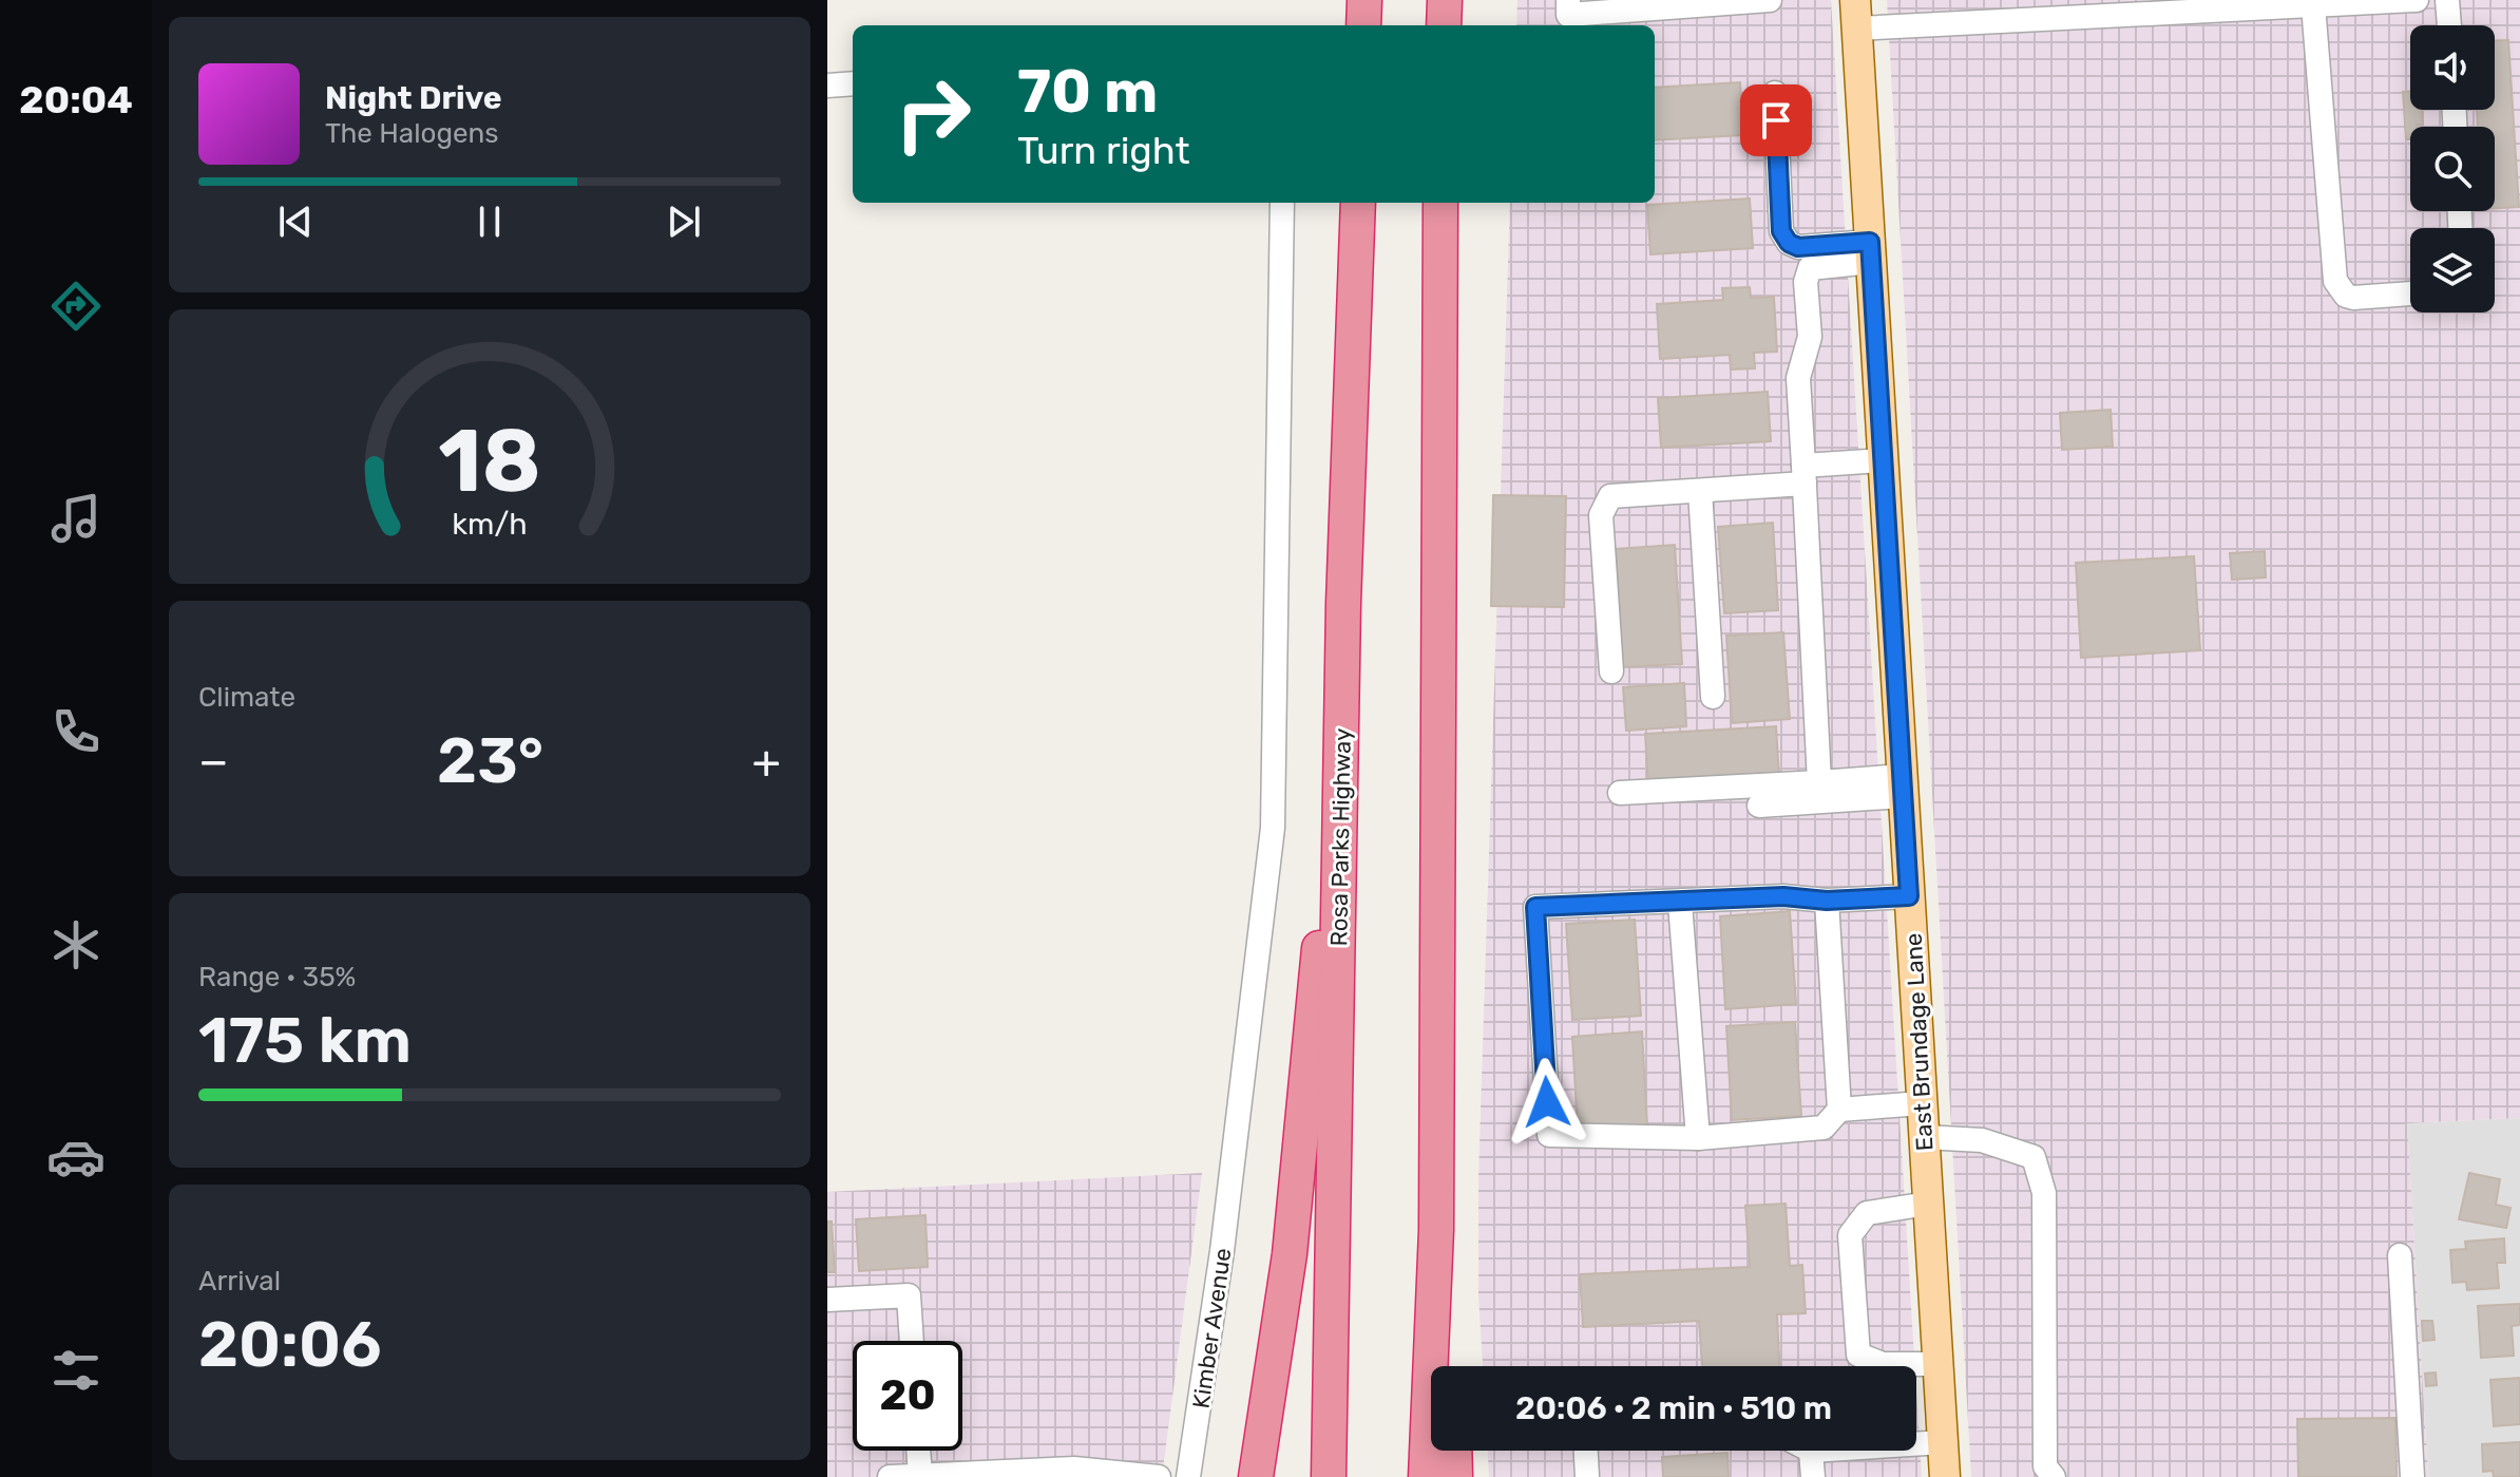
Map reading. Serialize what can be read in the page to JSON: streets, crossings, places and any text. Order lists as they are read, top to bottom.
{
  "streets": {
    "highway": ["Rosa Parks Highway"],
    "main road": ["East Brundage Lane"],
    "street": ["Kimber Avenue"]
  },
  "page": {
    "tabs": "20:04",
    "turn": ["70 m", "Turn right"],
    "song": ["Night Drive", "The Halogens"],
    "tile": [
      "Climate",
      ["Range · 35%", "175 km"],
      ["Arrival", "20:06"]
    ],
    "heat": ["−", "23°", "+"],
    "limit": "20",
    "trip": "20:06 · 2 min · 510 m",
    "gauge": ["18", "km/h"]
  }
}
